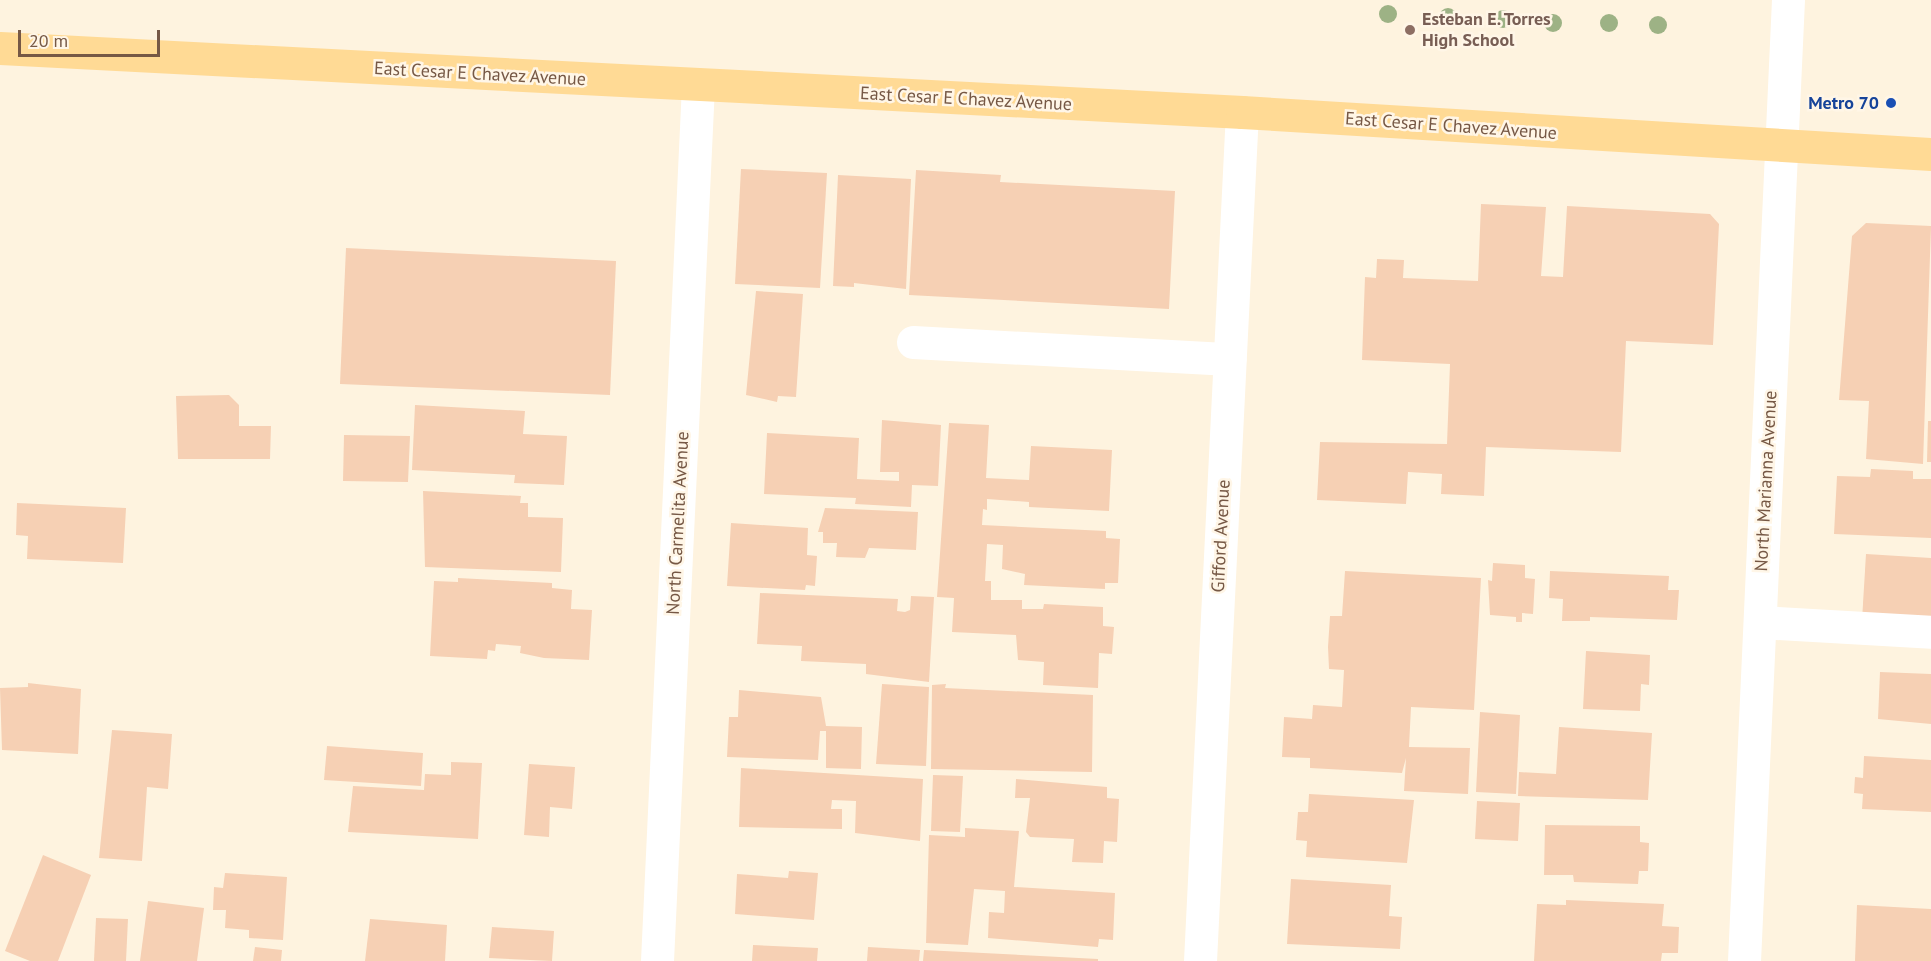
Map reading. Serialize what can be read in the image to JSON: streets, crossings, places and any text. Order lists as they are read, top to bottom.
{
  "streets": {
    "main road": ["East Cesar E Chavez Avenue"],
    "street": ["North Marianna Avenue", "North Carmelita Avenue", "Gifford Avenue"]
  },
  "crossings": [
    ["East Cesar E Chavez Avenue", "North Marianna Avenue"],
    ["East Cesar E Chavez Avenue", "North Carmelita Avenue"],
    ["East Cesar E Chavez Avenue", "Gifford Avenue"]
  ],
  "places": ["Esteban E. Torres High School", "Metro 70"],
  "scale_bar": "20 m"
}
